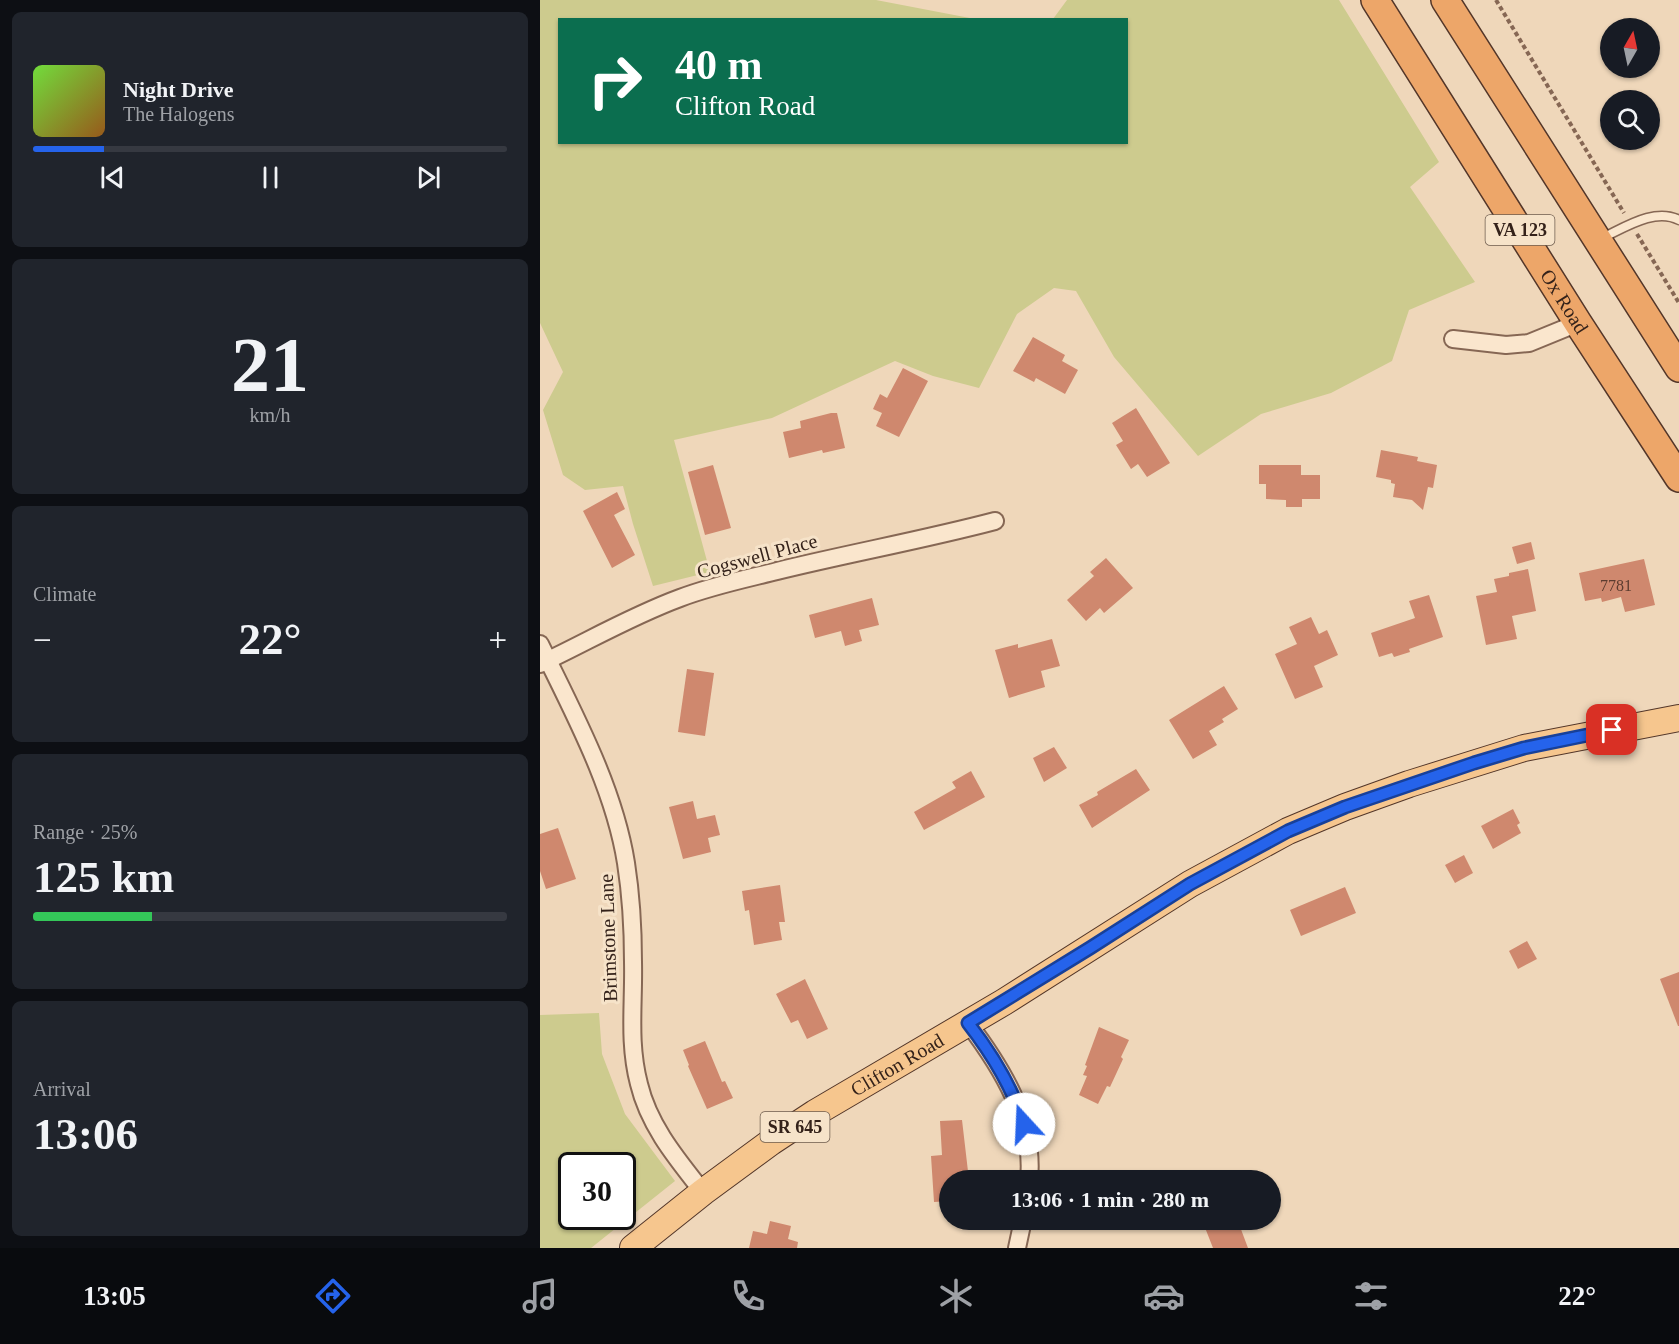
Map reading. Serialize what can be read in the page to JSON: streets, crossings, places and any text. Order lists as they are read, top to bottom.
{
  "streets": {
    "highway": ["VA 123", "Ox Road"],
    "main road": ["Clifton Road", "SR 645"],
    "street": ["Cogswell Place", "Brimstone Lane"]
  },
  "crossings": [
    ["Cogswell Place", "Brimstone Lane"],
    ["Brimstone Lane", "Clifton Road"]
  ],
  "house_numbers": ["7781"],
  "north": "top",
  "page": {
    "turn": ["40 m", "Clifton Road"],
    "song": ["Night Drive", "The Halogens"],
    "tile": [
      ["21", "km/h"],
      "Climate",
      ["Range · 25%", "125 km"],
      ["Arrival", "13:06"]
    ],
    "heat": ["−", "22°", "+"],
    "limit": "30",
    "trip": "13:06 · 1 min · 280 m",
    "tabs": ["13:05", "22°"]
  }
}
